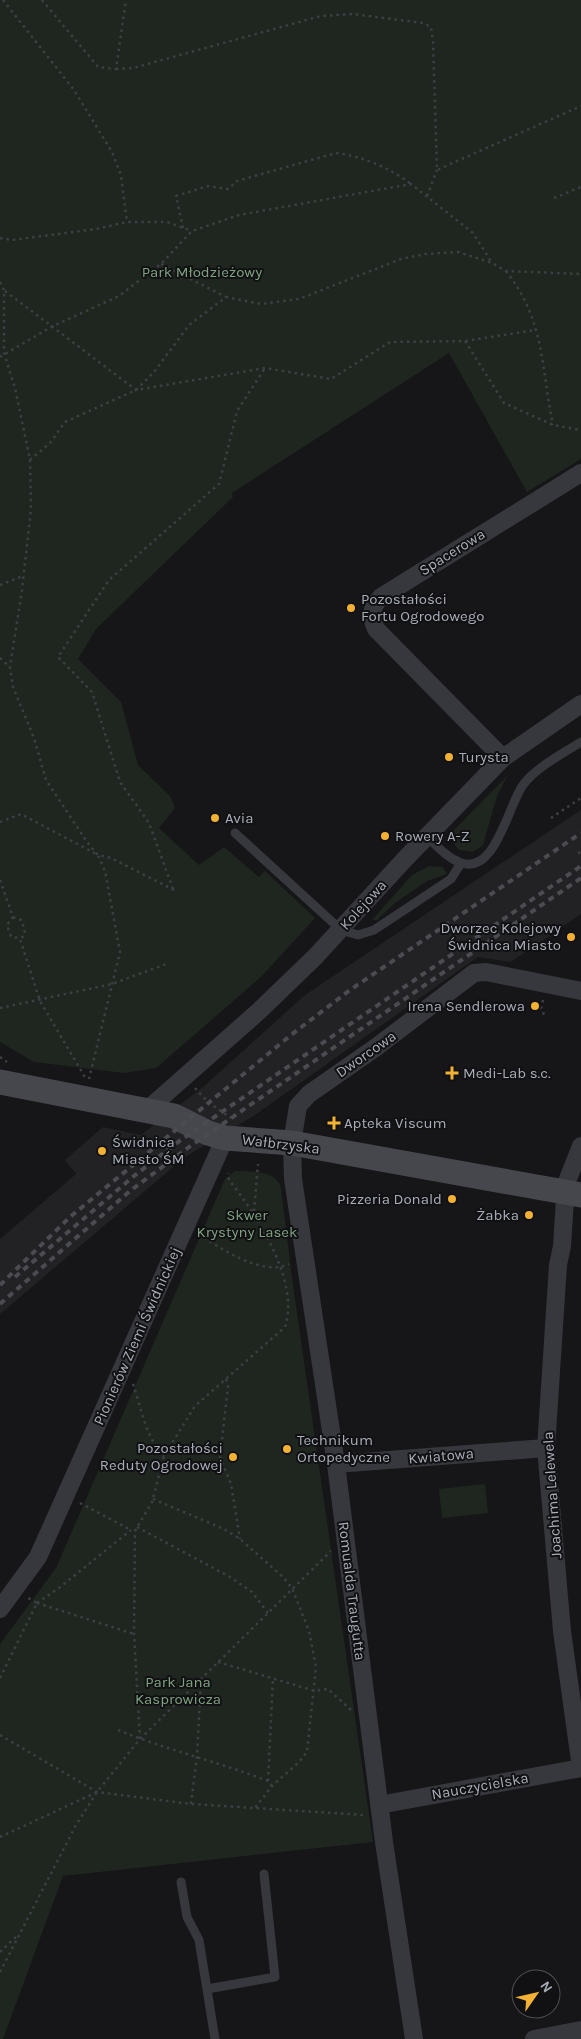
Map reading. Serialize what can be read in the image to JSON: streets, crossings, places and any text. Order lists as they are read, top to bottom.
{
  "streets": {
    "main road": ["Wałbrzyska"],
    "street": [
      "Spacerowa",
      "Kolejowa",
      "Dworcowa",
      "Pionierów Ziemi Świdnickiej",
      "Kwiatowa",
      "Joachima Lelewela",
      "Romualda Traugutta",
      "Nauczycielska"
    ]
  },
  "crossings": [
    ["Spacerowa", "Kolejowa"],
    ["Kolejowa", "Wałbrzyska"],
    ["Dworcowa", "Wałbrzyska"],
    ["Dworcowa", "Romualda Traugutta"],
    ["Wałbrzyska", "Pionierów Ziemi Świdnickiej"],
    ["Wałbrzyska", "Joachima Lelewela"],
    ["Wałbrzyska", "Romualda Traugutta"],
    ["Kwiatowa", "Joachima Lelewela"],
    ["Kwiatowa", "Romualda Traugutta"],
    ["Joachima Lelewela", "Nauczycielska"],
    ["Romualda Traugutta", "Nauczycielska"]
  ],
  "parks": ["Park Młodzieżowy", "Skwer Krystyny Lasek", "Park Jana Kasprowicza"],
  "places": {
    "other": [
      "Pozostałości Fortu Ogrodowego",
      "Turysta",
      "Avia",
      "Rowery A-Z",
      "Dworzec Kolejowy Świdnica Miasto",
      "Irena Sendlerowa",
      "Świdnica Miasto ŚM",
      "Pizzeria Donald",
      "Żabka",
      "Technikum Ortopedyczne",
      "Pozostałości Reduty Ogrodowej"
    ],
    "health": ["Medi-Lab s.c.", "Apteka Viscum"]
  },
  "north": "top right"
}
